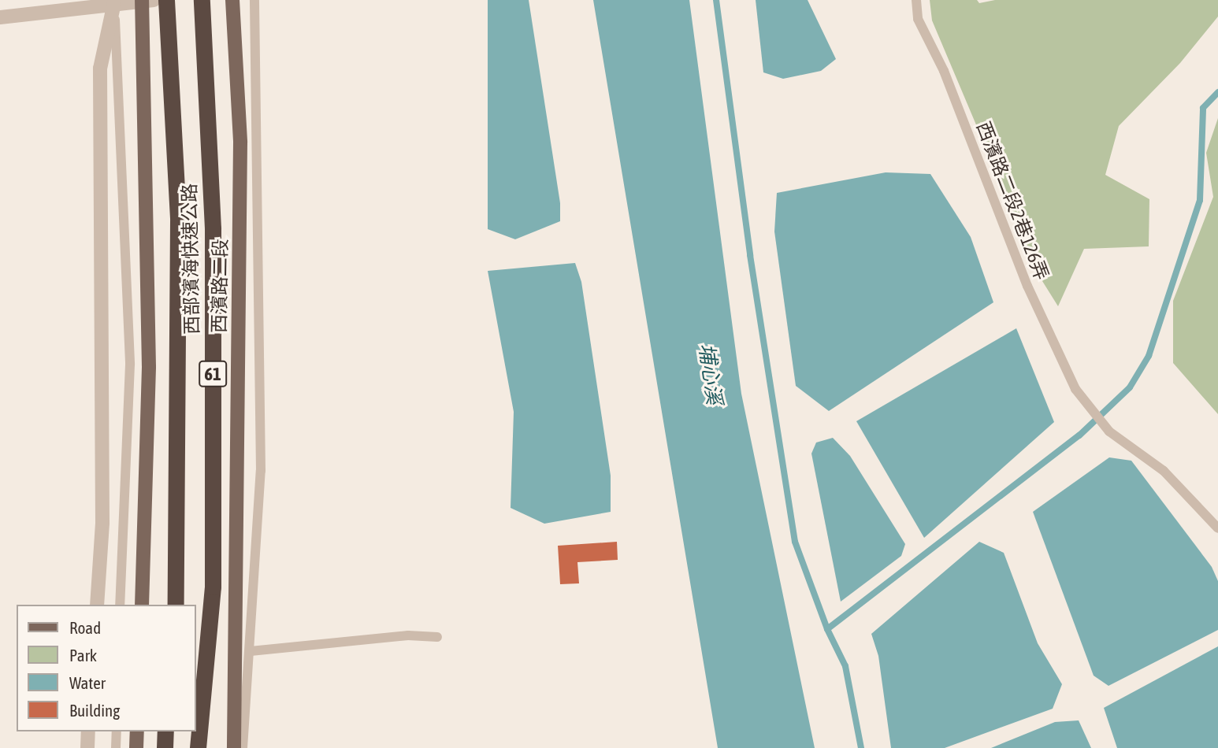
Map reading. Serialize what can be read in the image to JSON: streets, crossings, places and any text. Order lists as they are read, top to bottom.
{
  "streets": {
    "highway": ["西部濱海快速公路", "61"],
    "main road": ["西濱路二段"],
    "lane": ["西濱路二段2巷126弄"]
  },
  "water": ["埔心溪"],
  "legend": [
    "Road",
    "Park",
    "Water",
    "Building"
  ]
}
